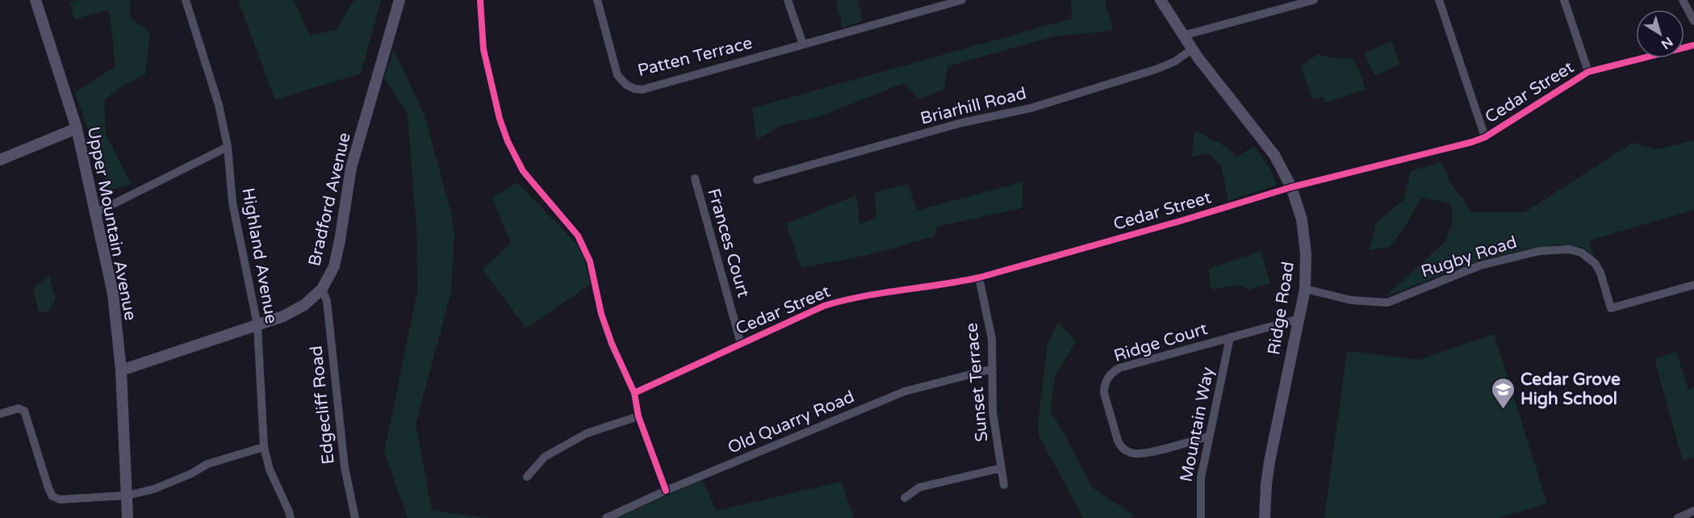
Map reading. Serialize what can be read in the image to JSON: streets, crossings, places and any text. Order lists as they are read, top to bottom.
{
  "streets": {
    "street": [
      "Patten Terrace",
      "Cedar Street",
      "Briarhill Road",
      "Bradford Avenue",
      "Upper Mountain Avenue",
      "Frances Court",
      "Highland Avenue",
      "Rugby Road",
      "Ridge Road",
      "Ridge Court",
      "Sunset Terrace",
      "Edgecliff Road",
      "Old Quarry Road",
      "Mountain Way"
    ]
  },
  "crossings": [
    ["Cedar Street", "Frances Court"],
    ["Cedar Street", "Ridge Road"],
    ["Cedar Street", "Sunset Terrace"],
    ["Briarhill Road", "Ridge Road"],
    ["Bradford Avenue", "Upper Mountain Avenue"],
    ["Bradford Avenue", "Highland Avenue"],
    ["Bradford Avenue", "Edgecliff Road"],
    ["Rugby Road", "Ridge Road"],
    ["Ridge Road", "Ridge Court"],
    ["Ridge Court", "Mountain Way"],
    ["Sunset Terrace", "Old Quarry Road"]
  ],
  "places": {
    "school or university": ["Cedar Grove High School"]
  },
  "north": "bottom right"
}
